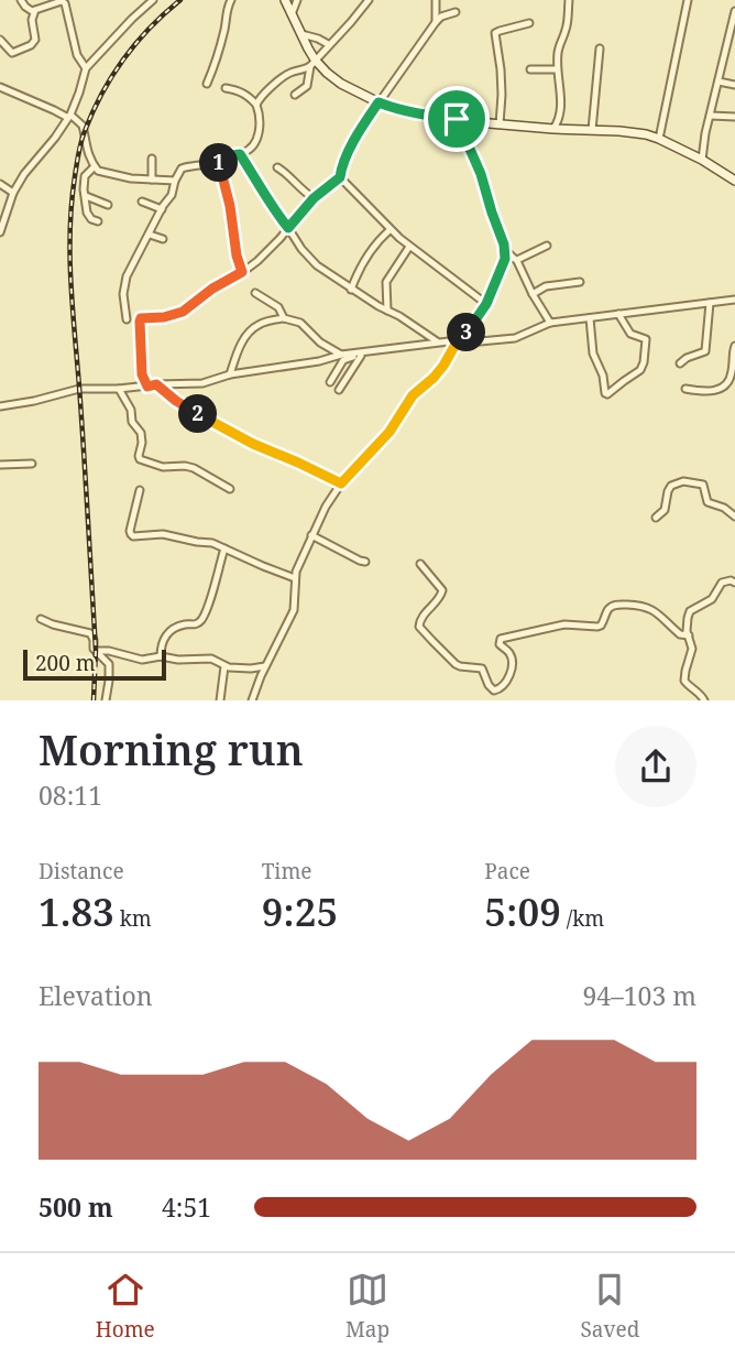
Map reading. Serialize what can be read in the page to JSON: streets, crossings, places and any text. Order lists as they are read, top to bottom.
{
  "scale_bar": "200 m",
  "page": {
    "pins": ["1", "3", "2"],
    "scale": "200 m",
    "heading": ["Morning run", "08:11"],
    "stats": [
      ["Distance", "1.83 km"],
      ["Time", "9:25"],
      ["Pace", "5:09 /km"]
    ],
    "chart": ["Elevation", "94–103 m"],
    "list": [
      {
        "name": "500 m",
        "note": "4:51"
      }
    ],
    "tabs": ["Home", "Map", "Saved"]
  }
}
